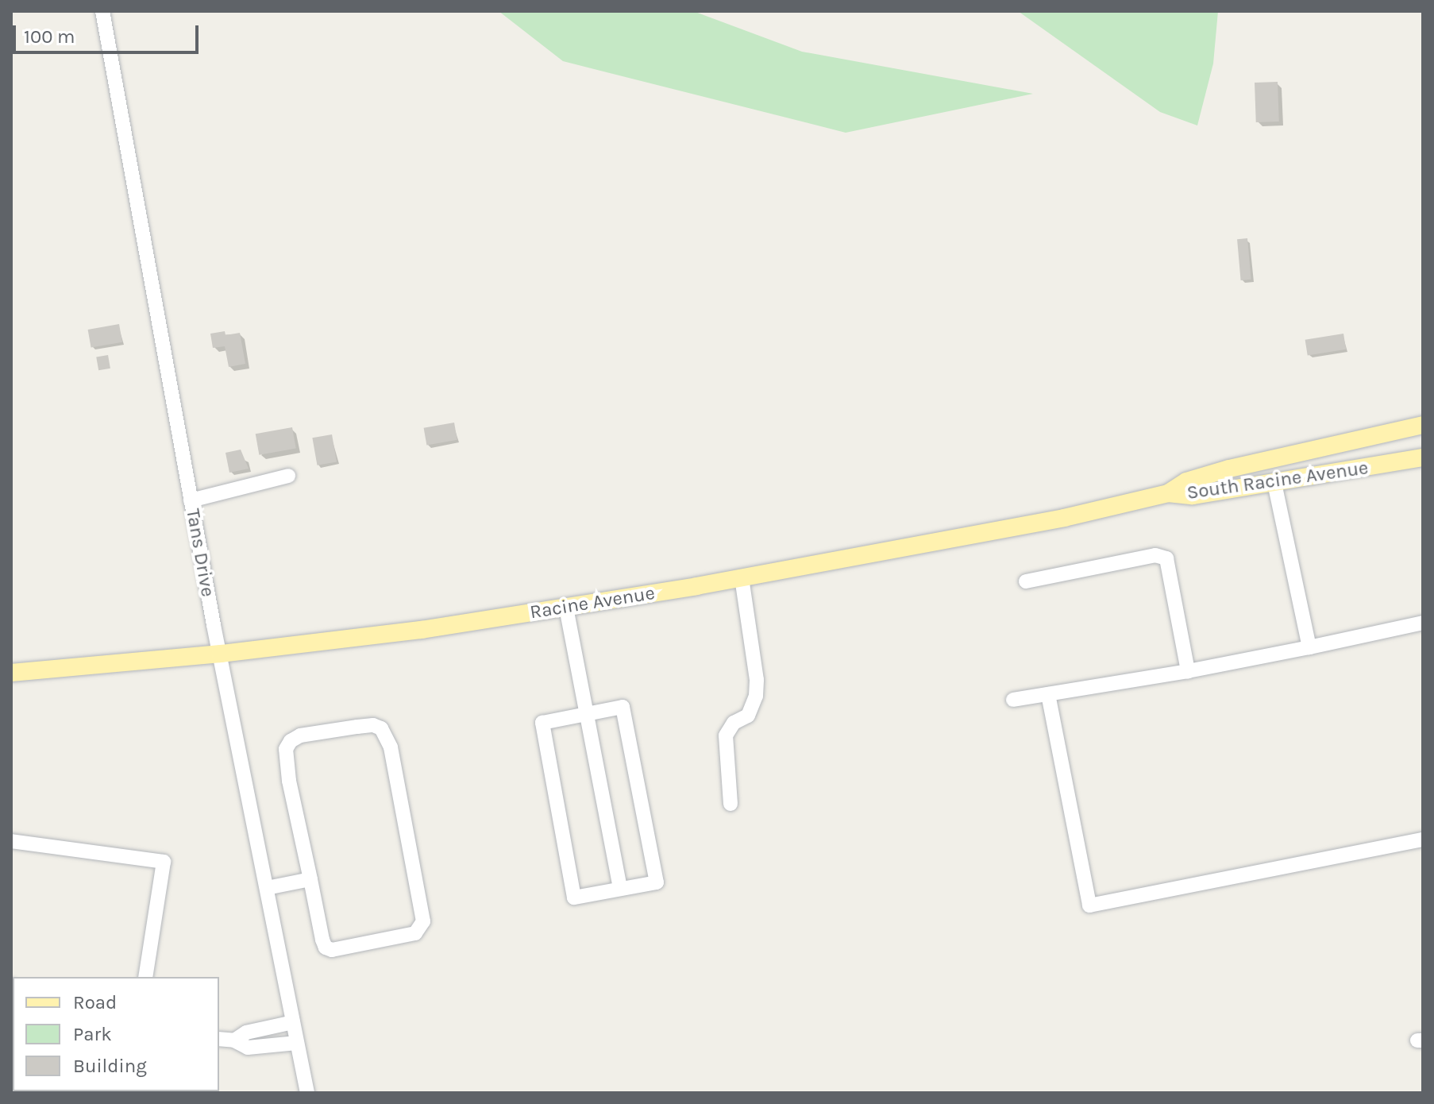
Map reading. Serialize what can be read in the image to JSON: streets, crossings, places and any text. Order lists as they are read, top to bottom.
{
  "streets": {
    "main road": ["South Racine Avenue", "Racine Avenue"],
    "street": ["Tans Drive"]
  },
  "crossings": [
    ["South Racine Avenue", "Racine Avenue"],
    ["Tans Drive", "Racine Avenue"]
  ],
  "legend": ["Road", "Park", "Building"],
  "scale_bar": "100 m"
}
